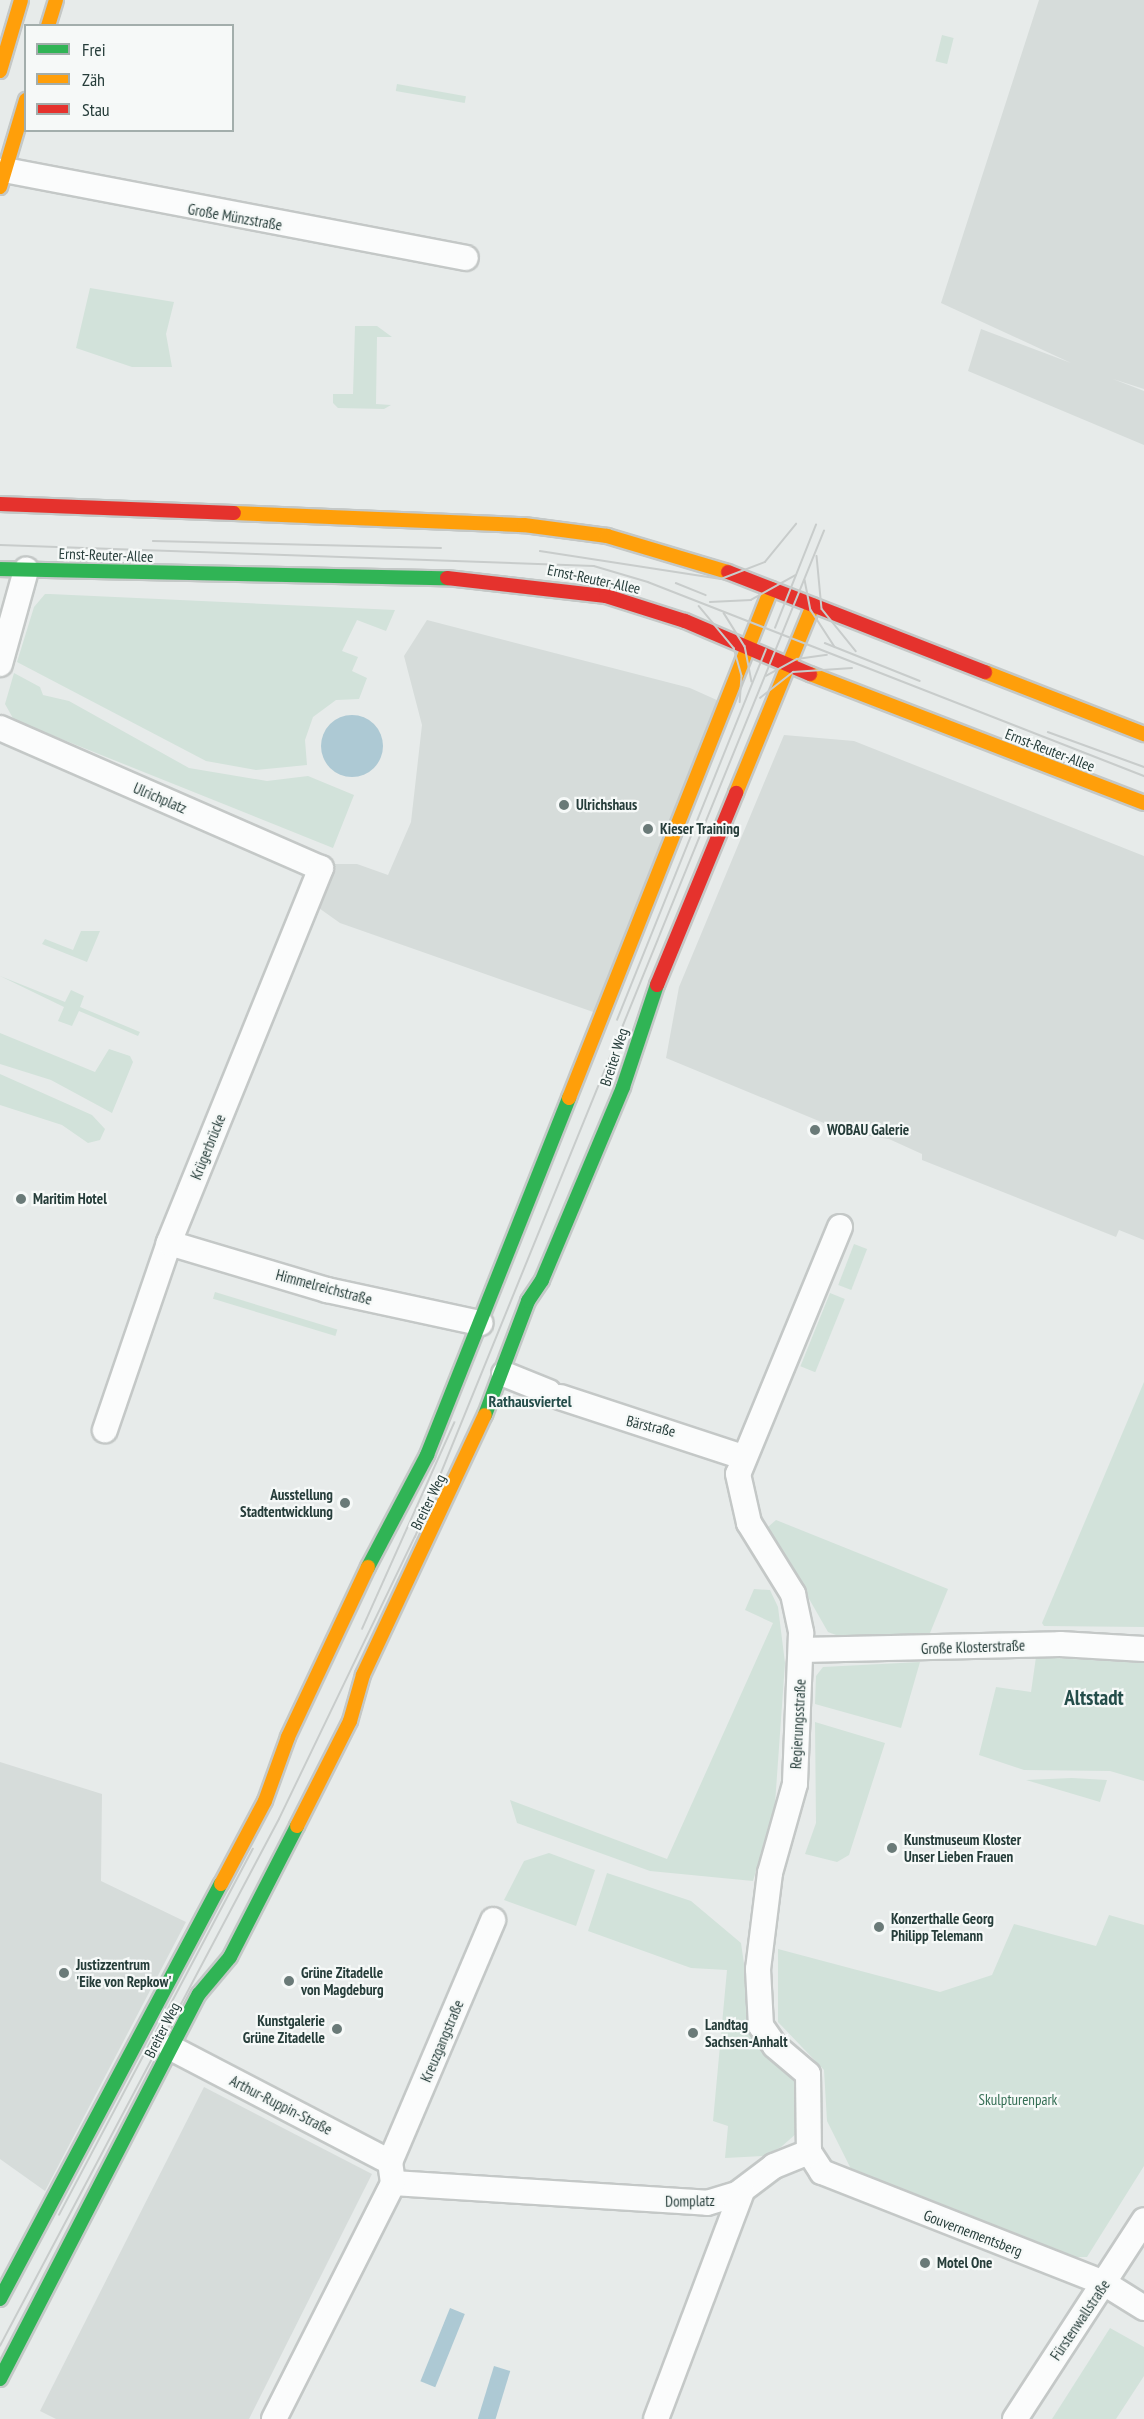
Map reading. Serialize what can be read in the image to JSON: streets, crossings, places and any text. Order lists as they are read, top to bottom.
{
  "streets": {
    "street": [
      "Große Münzstraße",
      "Ernst-Reuter-Allee",
      "Ulrichplatz",
      "Breiter Weg",
      "Krügerbrücke",
      "Himmelreichstraße",
      "Bärstraße",
      "Große Klosterstraße",
      "Regierungsstraße",
      "Kreuzgangstraße",
      "Arthur-Ruppin-Straße",
      "Domplatz",
      "Gouvernementsberg",
      "Fürstenwallstraße"
    ]
  },
  "crossings": [
    ["Ernst-Reuter-Allee", "Breiter Weg"],
    ["Ulrichplatz", "Krügerbrücke"],
    ["Breiter Weg", "Himmelreichstraße"],
    ["Breiter Weg", "Bärstraße"],
    ["Breiter Weg", "Arthur-Ruppin-Straße"],
    ["Krügerbrücke", "Himmelreichstraße"],
    ["Bärstraße", "Regierungsstraße"],
    ["Große Klosterstraße", "Regierungsstraße"],
    ["Regierungsstraße", "Gouvernementsberg"],
    ["Kreuzgangstraße", "Arthur-Ruppin-Straße"],
    ["Kreuzgangstraße", "Domplatz"],
    ["Arthur-Ruppin-Straße", "Domplatz"],
    ["Gouvernementsberg", "Fürstenwallstraße"]
  ],
  "districts": ["Rathausviertel", "Altstadt"],
  "parks": ["Skulpturenpark"],
  "places": [
    "Ulrichshaus",
    "Kieser Training",
    "WOBAU Galerie",
    "Maritim Hotel",
    "Ausstellung Stadtentwicklung",
    "Kunstmuseum Kloster Unser Lieben Frauen",
    "Konzerthalle Georg Philipp Telemann",
    "Justizzentrum 'Eike von Repkow'",
    "Grüne Zitadelle von Magdeburg",
    "Kunstgalerie Grüne Zitadelle",
    "Landtag Sachsen-Anhalt",
    "Motel One"
  ],
  "legend": ["Frei", "Zäh", "Stau"]
}
